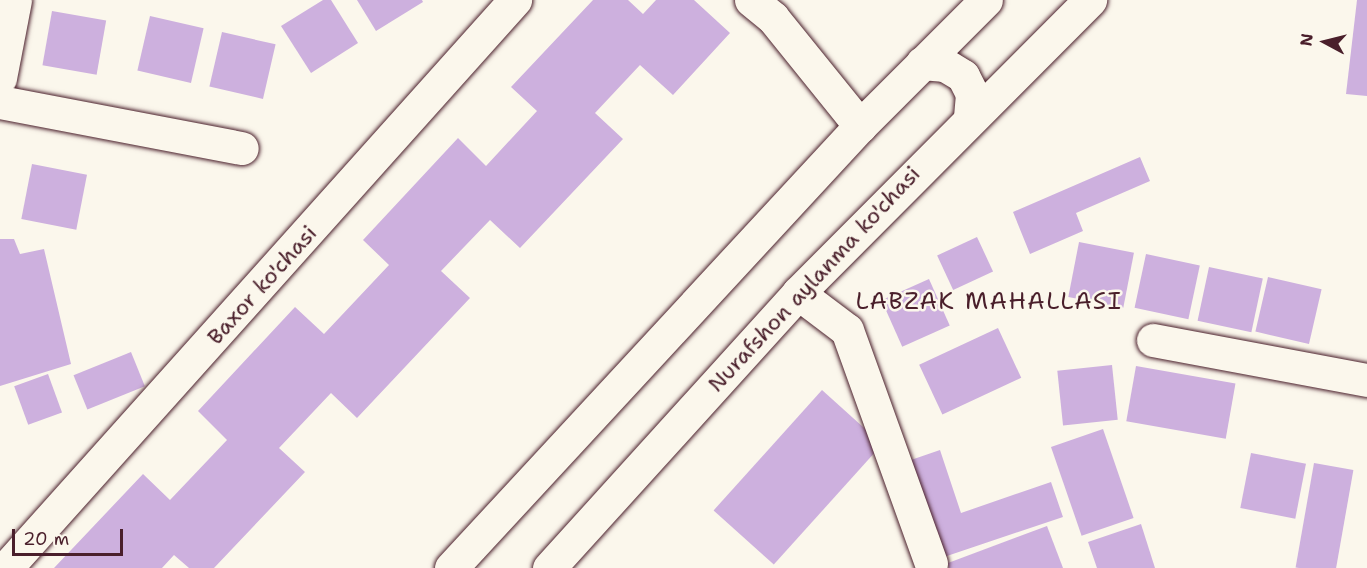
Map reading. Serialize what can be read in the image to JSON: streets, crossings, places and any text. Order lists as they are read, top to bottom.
{
  "streets": {
    "main road": ["Nurafshon aylanma ko'chasi", "Baxor ko'chasi"]
  },
  "districts": ["LABZAK MAHALLASI"],
  "scale_bar": "20 m",
  "north": "left"
}
